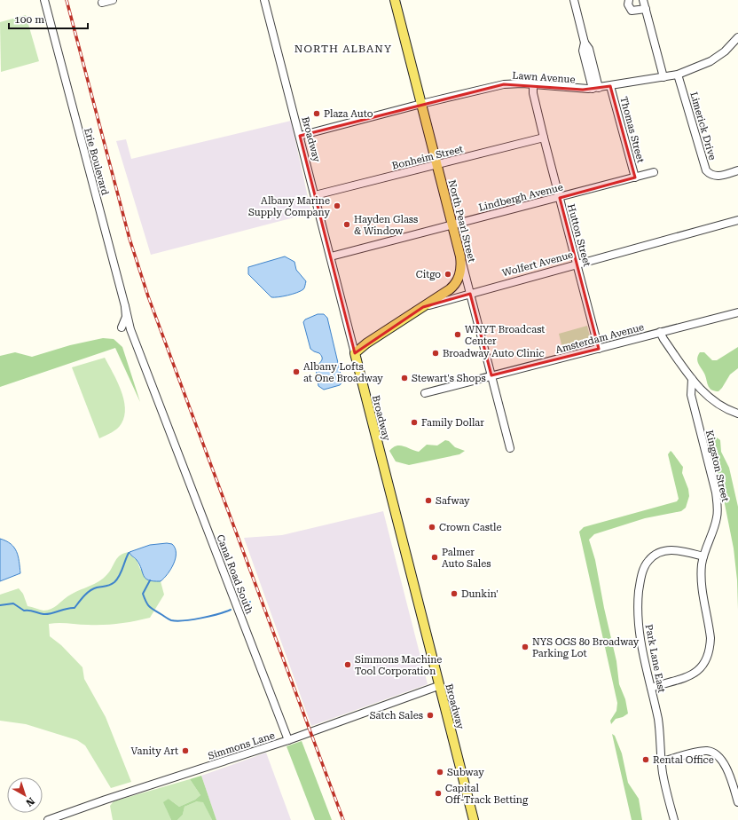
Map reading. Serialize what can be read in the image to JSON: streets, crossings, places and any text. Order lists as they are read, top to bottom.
{
  "streets": {
    "main road": ["Broadway", "North Pearl Street", "Wolfert Avenue"],
    "street": [
      "Lawn Avenue",
      "Limerick Drive",
      "Thomas Street",
      "Bonheim Street",
      "Erie Boulevard",
      "Lindbergh Avenue",
      "Hutton Street",
      "Amsterdam Avenue",
      "Kingston Street",
      "Canal Road South",
      "Park Lane East",
      "Simmons Lane"
    ]
  },
  "crossings": [
    ["Lawn Avenue", "Limerick Drive"],
    ["Lawn Avenue", "Thomas Street"],
    ["Lawn Avenue", "Broadway"],
    ["Lawn Avenue", "North Pearl Street"],
    ["Lawn Avenue", "Hutton Street"],
    ["Thomas Street", "Lindbergh Avenue"],
    ["Broadway", "Bonheim Street"],
    ["Broadway", "Lindbergh Avenue"],
    ["Broadway", "Wolfert Avenue"],
    ["Broadway", "Simmons Lane"],
    ["Bonheim Street", "North Pearl Street"],
    ["Bonheim Street", "Hutton Street"],
    ["Erie Boulevard", "Canal Road South"],
    ["Lindbergh Avenue", "North Pearl Street"],
    ["Lindbergh Avenue", "Hutton Street"],
    ["North Pearl Street", "Wolfert Avenue"],
    ["North Pearl Street", "Amsterdam Avenue"],
    ["Hutton Street", "Wolfert Avenue"],
    ["Hutton Street", "Amsterdam Avenue"],
    ["Kingston Street", "Park Lane East"],
    ["Canal Road South", "Simmons Lane"]
  ],
  "districts": ["NORTH ALBANY"],
  "places": [
    "Plaza Auto",
    "Albany Marine Supply Company",
    "Hayden Glass & Window",
    "Citgo",
    "WNYT Broadcast Center",
    "Broadway Auto Clinic",
    "Albany Lofts at One Broadway",
    "Stewart's Shops",
    "Family Dollar",
    "Safway",
    "Crown Castle",
    "Palmer Auto Sales",
    "Dunkin'",
    "NYS OGS 80 Broadway Parking Lot",
    "Simmons Machine Tool Corporation",
    "Satch Sales",
    "Vanity Art",
    "Rental Office",
    "Subway",
    "Capital Off-Track Betting"
  ],
  "scale_bar": "100 m",
  "north": "bottom right"
}
